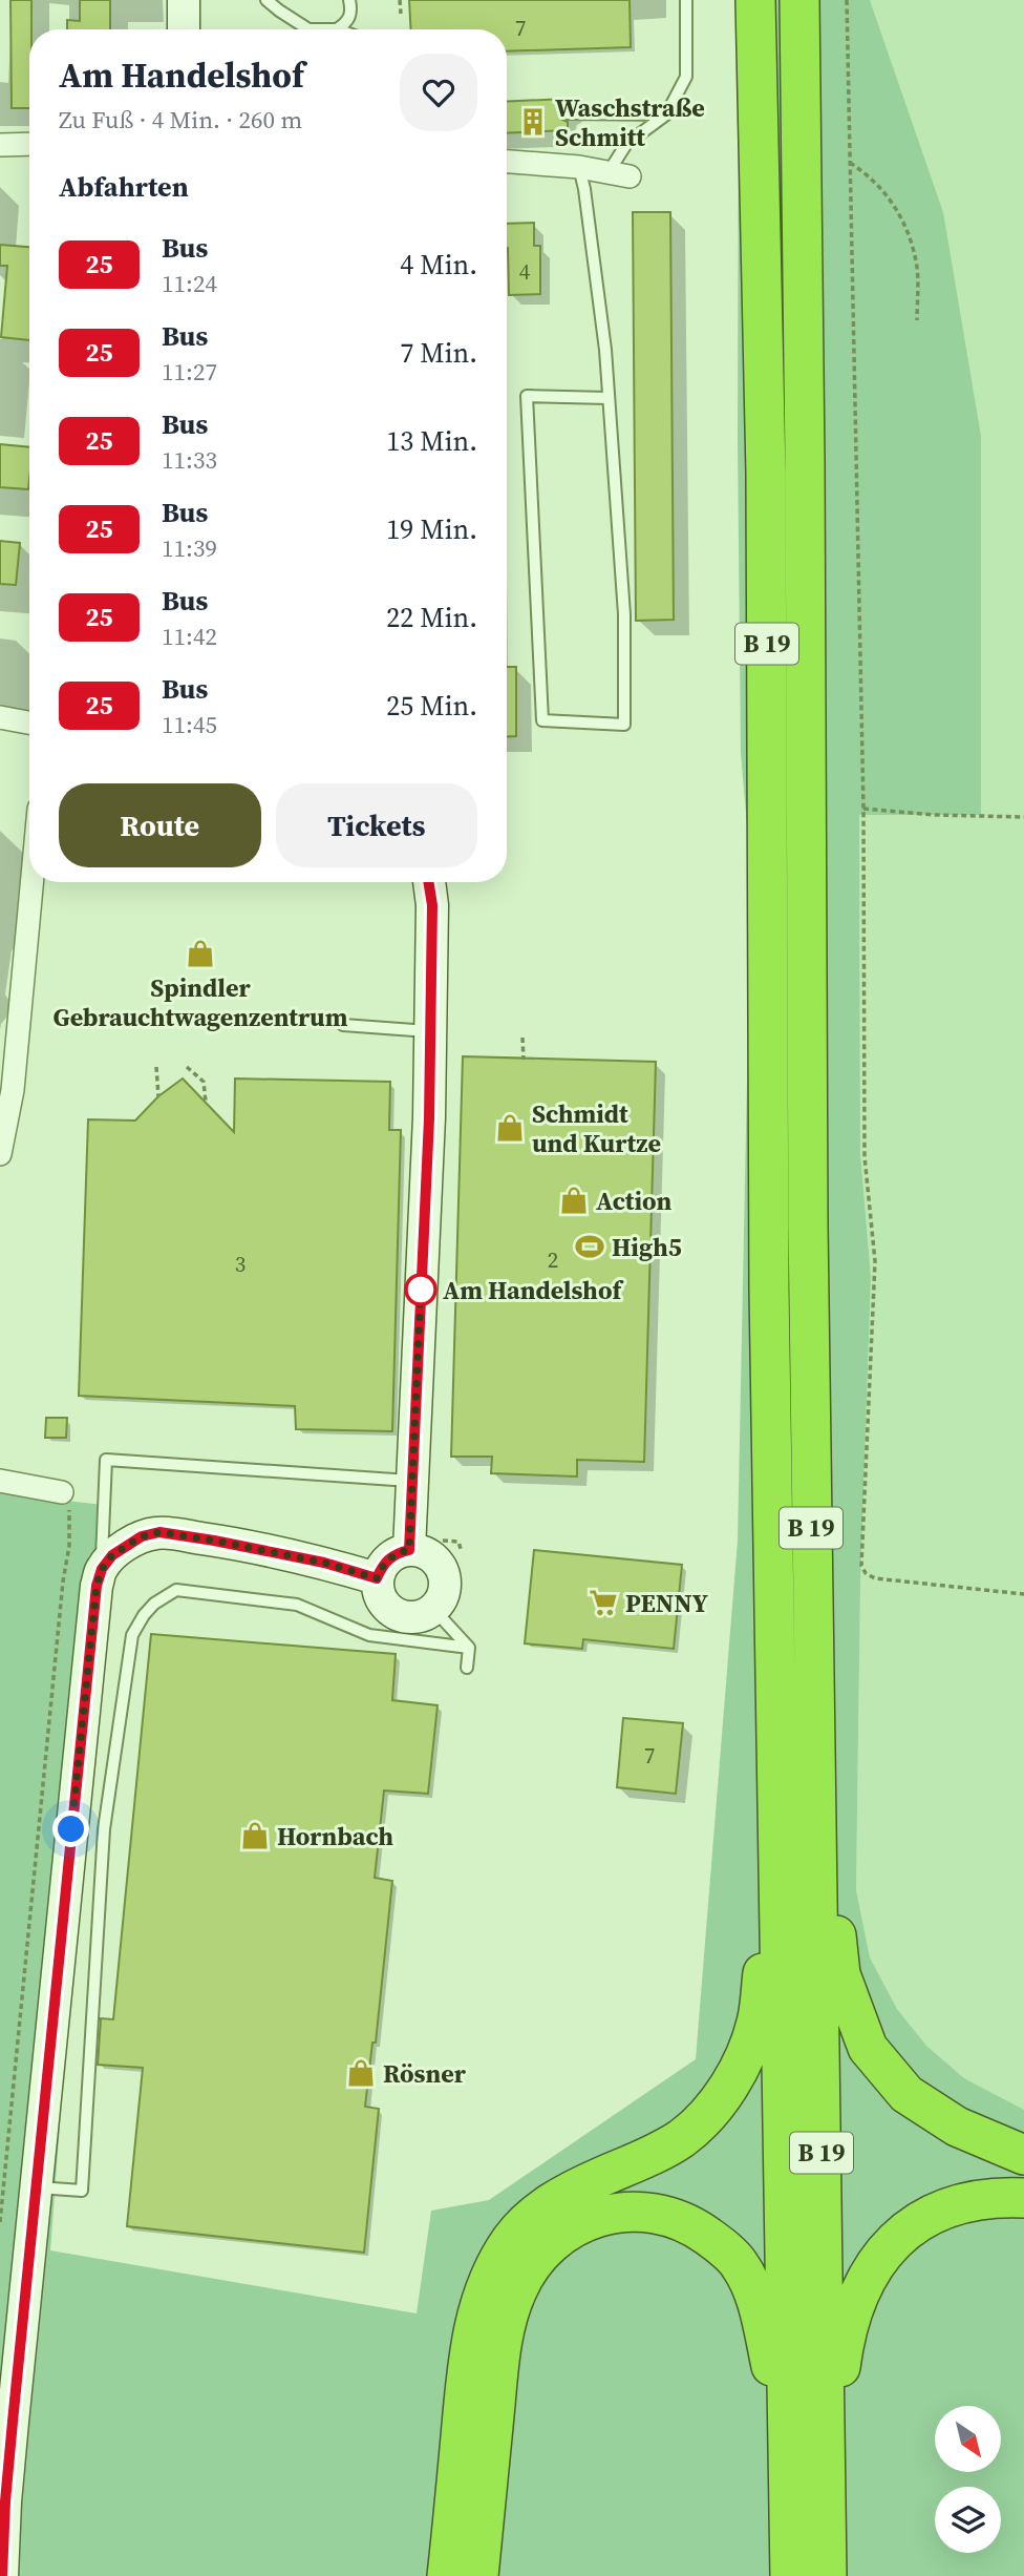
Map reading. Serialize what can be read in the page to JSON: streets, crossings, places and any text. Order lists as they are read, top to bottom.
{
  "streets": {
    "highway": ["B 19"]
  },
  "places": {
    "building": ["Waschstraße Schmitt"],
    "shop": [
      "Spindler Gebrauchtwagenzentrum",
      "Schmidt und Kurtze",
      "Action",
      "Hornbach",
      "Rösner"
    ],
    "sports": ["High5"],
    "other": ["Am Handelshof"],
    "supermarket": ["PENNY"]
  },
  "lines": ["bus line 25"],
  "house_numbers": [
    "7",
    "4",
    "2",
    "3",
    "7"
  ],
  "north": "bottom right",
  "page": {
    "heading": [
      ["Am Handelshof", "Zu Fuß · 4 Min. · 260 m"],
      "Abfahrten"
    ],
    "list": [
      {
        "mark": "25",
        "name": "Bus",
        "note": "11:24",
        "value": "4 Min."
      },
      {
        "mark": "25",
        "name": "Bus",
        "note": "11:27",
        "value": "7 Min."
      },
      {
        "mark": "25",
        "name": "Bus",
        "note": "11:33",
        "value": "13 Min."
      },
      {
        "mark": "25",
        "name": "Bus",
        "note": "11:39",
        "value": "19 Min."
      },
      {
        "mark": "25",
        "name": "Bus",
        "note": "11:42",
        "value": "22 Min."
      },
      {
        "mark": "25",
        "name": "Bus",
        "note": "11:45",
        "value": "25 Min."
      }
    ],
    "buttons": ["Route", "Tickets"]
  }
}
